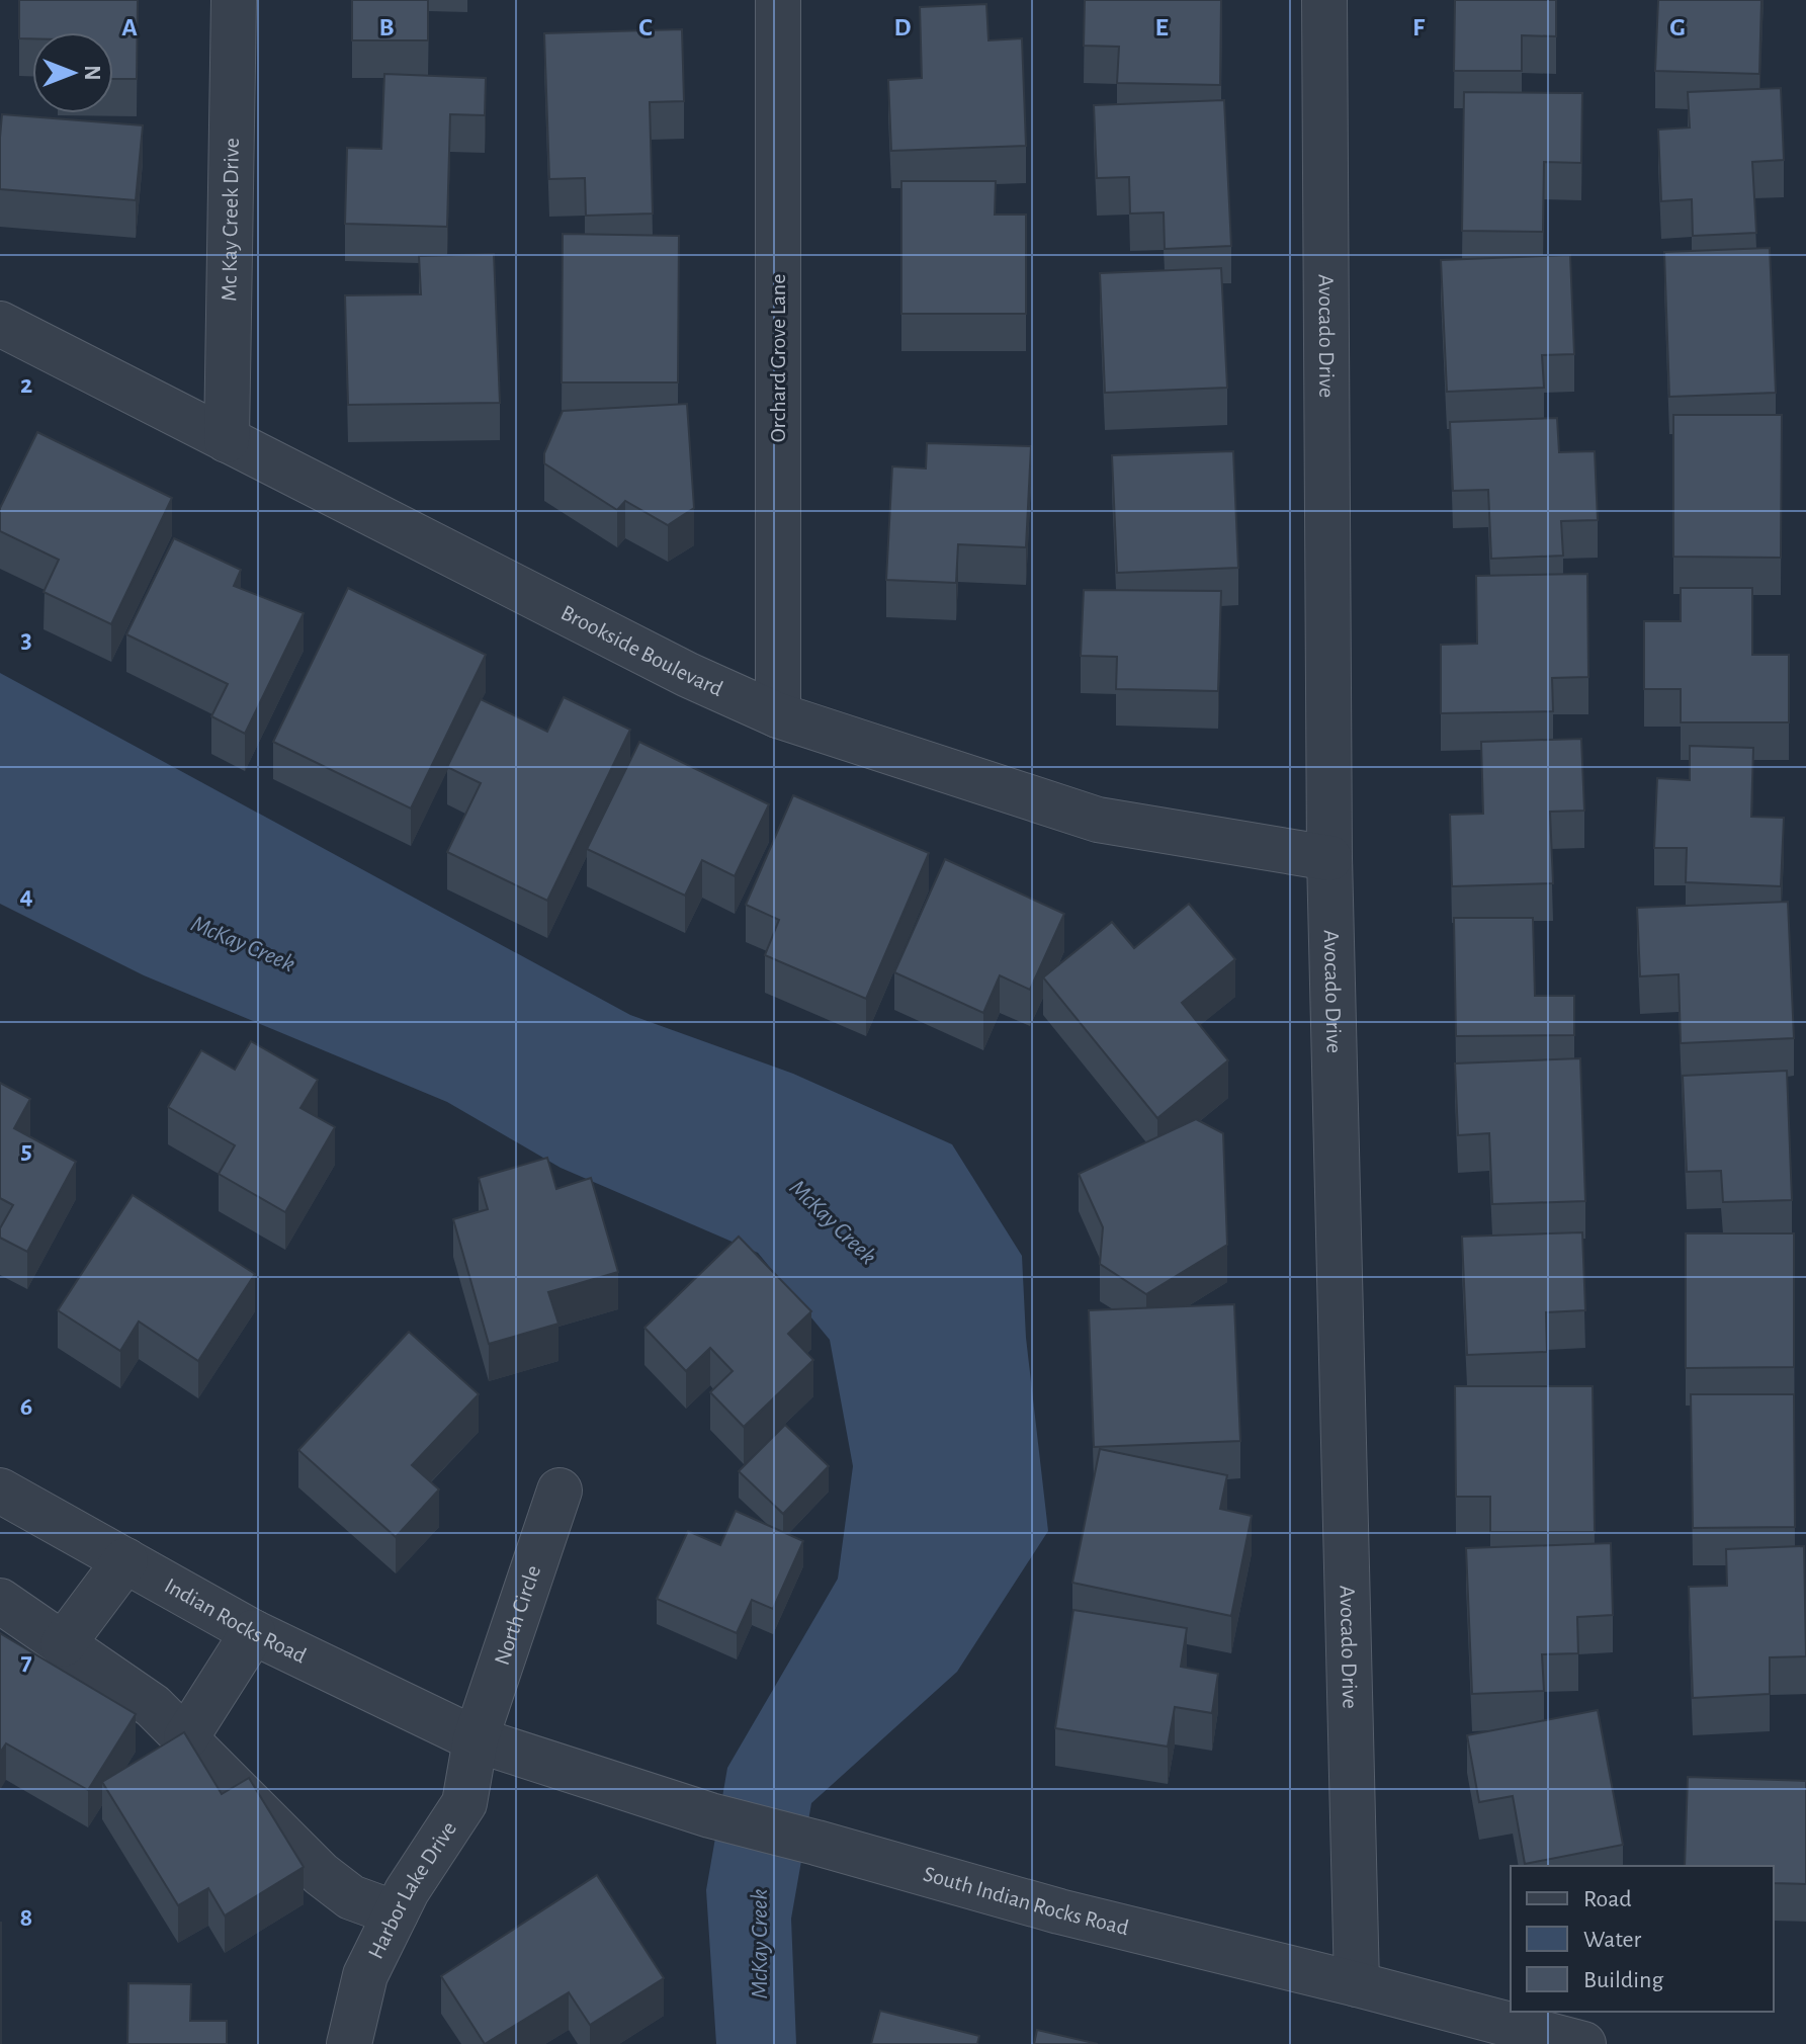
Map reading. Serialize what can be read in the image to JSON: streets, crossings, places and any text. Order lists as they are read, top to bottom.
{
  "streets": {
    "street": [
      "Mc Kay Creek Drive",
      "Avocado Drive",
      "Orchard Grove Lane",
      "Brookside Boulevard",
      "North Circle",
      "Indian Rocks Road",
      "Harbor Lake Drive",
      "South Indian Rocks Road"
    ]
  },
  "crossings": [
    ["Mc Kay Creek Drive", "Brookside Boulevard"],
    ["Avocado Drive", "Brookside Boulevard"],
    ["Avocado Drive", "South Indian Rocks Road"],
    ["Orchard Grove Lane", "Brookside Boulevard"],
    ["North Circle", "Indian Rocks Road"],
    ["North Circle", "Harbor Lake Drive"],
    ["North Circle", "South Indian Rocks Road"],
    ["Indian Rocks Road", "Harbor Lake Drive"],
    ["Indian Rocks Road", "South Indian Rocks Road"],
    ["Harbor Lake Drive", "South Indian Rocks Road"]
  ],
  "water": ["McKay Creek"],
  "legend": ["Road", "Water", "Building"],
  "north": "right",
  "grid": {
    "columns": [
      "A",
      "B",
      "C",
      "D",
      "E",
      "F",
      "G"
    ],
    "rows": [
      "2",
      "3",
      "4",
      "5",
      "6",
      "7",
      "8"
    ]
  }
}
